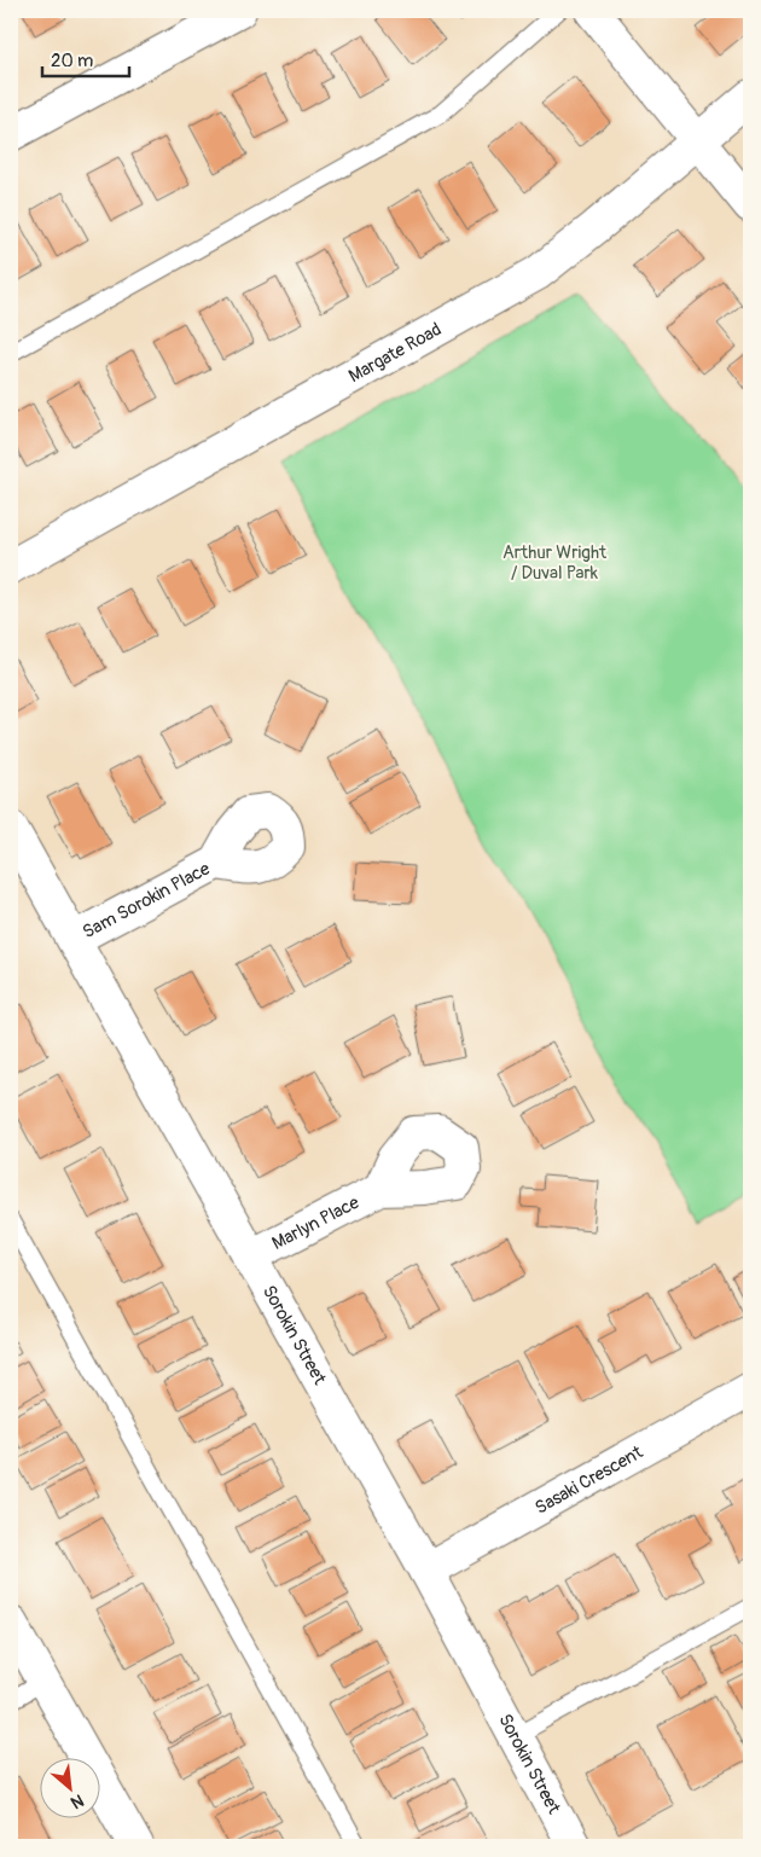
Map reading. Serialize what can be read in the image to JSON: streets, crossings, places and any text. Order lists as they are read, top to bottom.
{
  "streets": {
    "street": [
      "Margate Road",
      "Sam Sorokin Place",
      "Marlyn Place",
      "Sorokin Street",
      "Sasaki Crescent"
    ]
  },
  "crossings": [
    ["Sam Sorokin Place", "Sorokin Street"],
    ["Marlyn Place", "Sorokin Street"],
    ["Sorokin Street", "Sasaki Crescent"]
  ],
  "parks": ["Arthur Wright / Duval Park"],
  "scale_bar": "20 m",
  "north": "bottom right"
}
